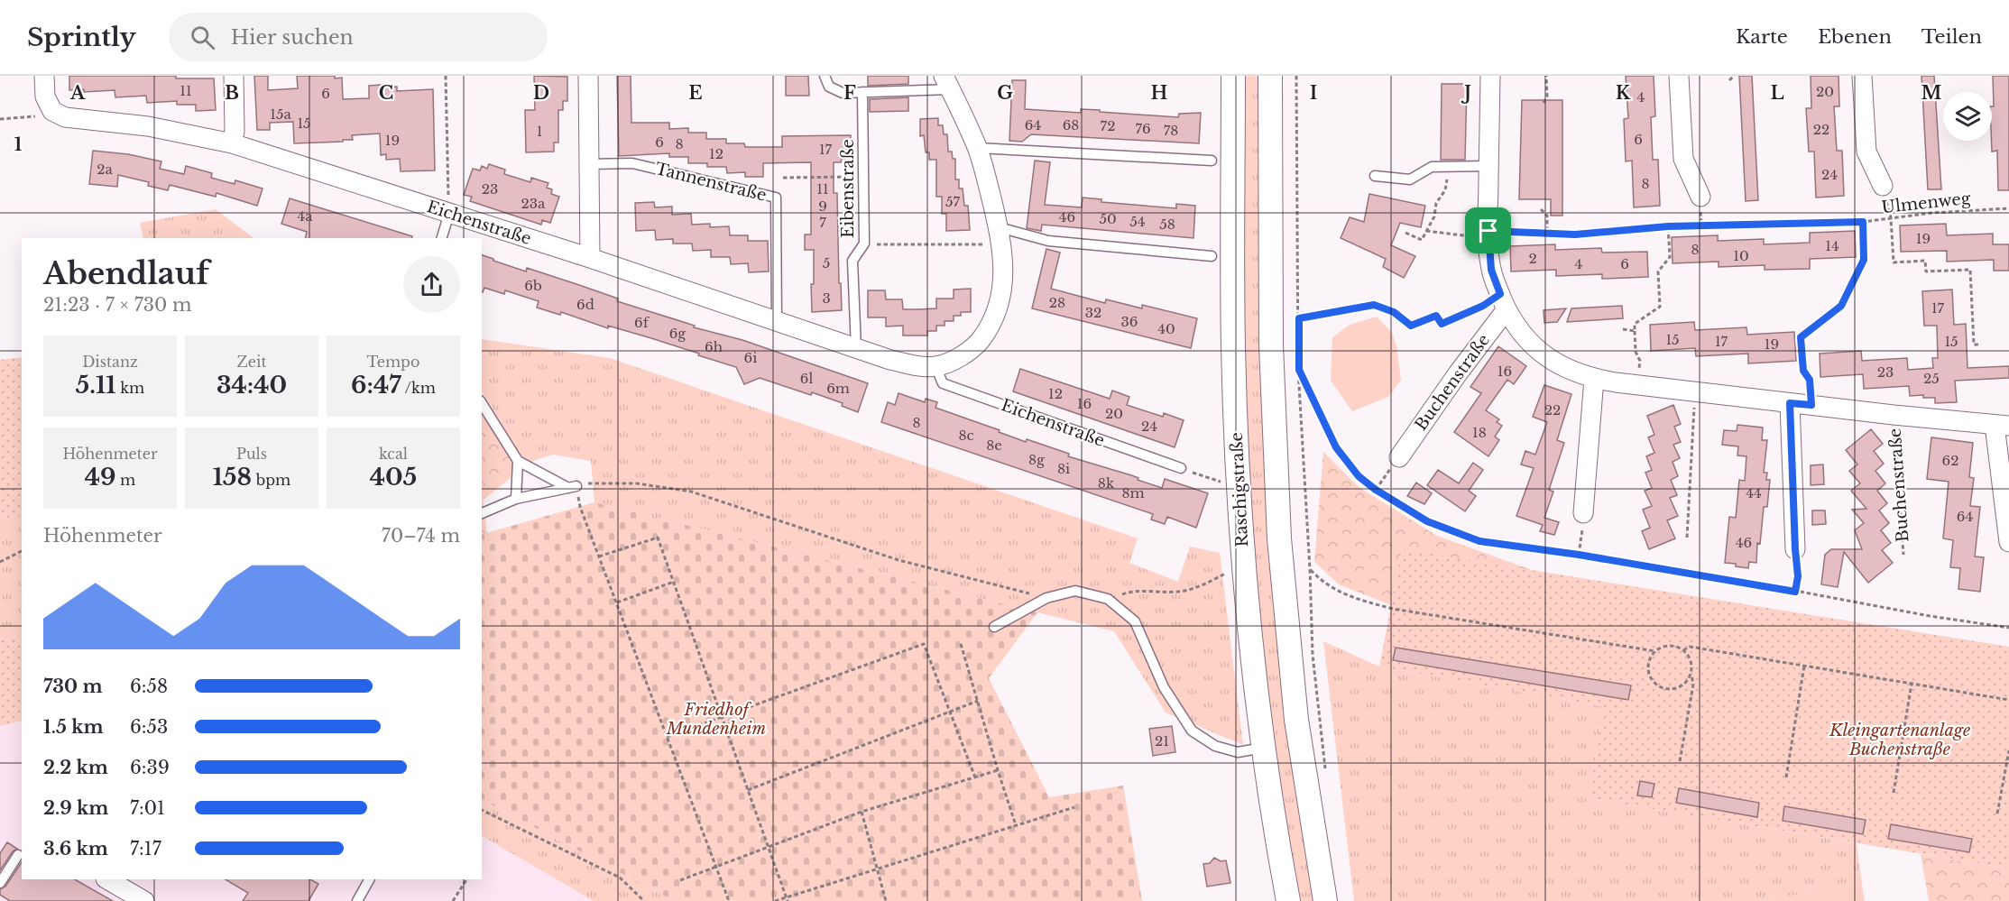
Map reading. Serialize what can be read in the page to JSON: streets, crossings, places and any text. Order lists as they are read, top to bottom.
{
  "streets": {
    "street": ["Eichenstraße", "Buchenstraße", "Raschigstraße"],
    "lane": ["Tannenstraße", "Eibenstraße"],
    "path": ["Ulmenweg"]
  },
  "crossings": [
    ["Tannenstraße", "Eichenstraße"],
    ["Eibenstraße", "Eichenstraße"],
    ["Ulmenweg", "Buchenstraße"]
  ],
  "parks": ["Friedhof Mundenheim", "Kleingartenanlage Buchenstraße"],
  "house_numbers": [
    "11",
    "20",
    "6",
    "4",
    "15a",
    "15",
    "64",
    "68",
    "72",
    "76",
    "22",
    "78",
    "1",
    "6",
    "19",
    "6",
    "8",
    "17",
    "12",
    "2a",
    "24",
    "8",
    "23",
    "11",
    "57",
    "23a",
    "9",
    "4a",
    "46",
    "50",
    "54",
    "7",
    "58",
    "19",
    "14",
    "8",
    "10",
    "2",
    "5",
    "4",
    "6",
    "6b",
    "3",
    "28",
    "6d",
    "17",
    "32",
    "36",
    "6f",
    "40",
    "6g",
    "15",
    "17",
    "15",
    "19",
    "6h",
    "6i",
    "16",
    "23",
    "6l",
    "25",
    "6m",
    "12",
    "16",
    "22",
    "20",
    "8",
    "24",
    "18",
    "8c",
    "8e",
    "8g",
    "62",
    "8i",
    "8k",
    "8m",
    "44",
    "64",
    "46",
    "21"
  ],
  "page": {
    "header": "Sprintly",
    "search": "Hier suchen",
    "nav": ["Karte", "Ebenen", "Teilen"],
    "heading": ["Abendlauf", "21:23 · 7 × 730 m"],
    "stats": [
      ["Distanz", "5.11 km"],
      ["Zeit", "34:40"],
      ["Tempo", "6:47 /km"],
      ["Höhenmeter", "49 m"],
      ["Puls", "158 bpm"],
      ["kcal", "405"]
    ],
    "chart": ["Höhenmeter", "70–74 m"],
    "list": [
      {
        "name": "730 m",
        "note": "6:58"
      },
      {
        "name": "1.5 km",
        "note": "6:53"
      },
      {
        "name": "2.2 km",
        "note": "6:39"
      },
      {
        "name": "2.9 km",
        "note": "7:01"
      },
      {
        "name": "3.6 km",
        "note": "7:17"
      }
    ]
  },
  "grid": {
    "columns": [
      "A",
      "B",
      "C",
      "D",
      "E",
      "F",
      "G",
      "H",
      "I",
      "J",
      "K",
      "L",
      "M"
    ],
    "rows": ["1"]
  }
}
